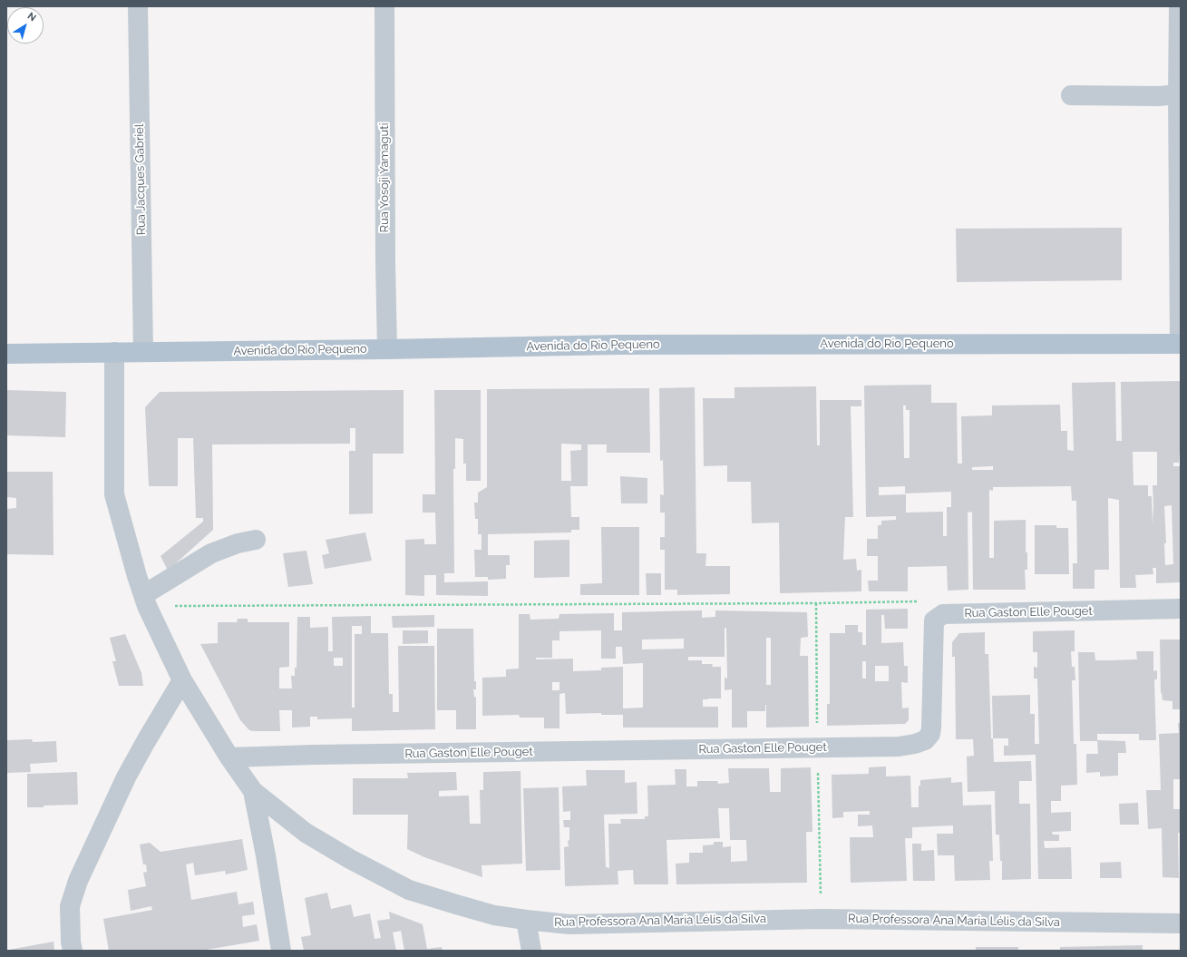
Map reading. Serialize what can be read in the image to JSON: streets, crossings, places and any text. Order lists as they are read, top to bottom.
{
  "streets": {
    "main road": ["Avenida do Rio Pequeno"],
    "street": [
      "Rua Yosoji Yamaguti",
      "Rua Jacques Gabriel",
      "Rua Gaston Elle Pouget",
      "Rua Professora Ana Maria Lélis da Silva"
    ]
  },
  "crossings": [
    ["Rua Yosoji Yamaguti", "Avenida do Rio Pequeno"],
    ["Rua Jacques Gabriel", "Avenida do Rio Pequeno"],
    ["Avenida do Rio Pequeno", "Rua Professora Ana Maria Lélis da Silva"],
    ["Rua Gaston Elle Pouget", "Rua Professora Ana Maria Lélis da Silva"]
  ],
  "north": "top right"
}
